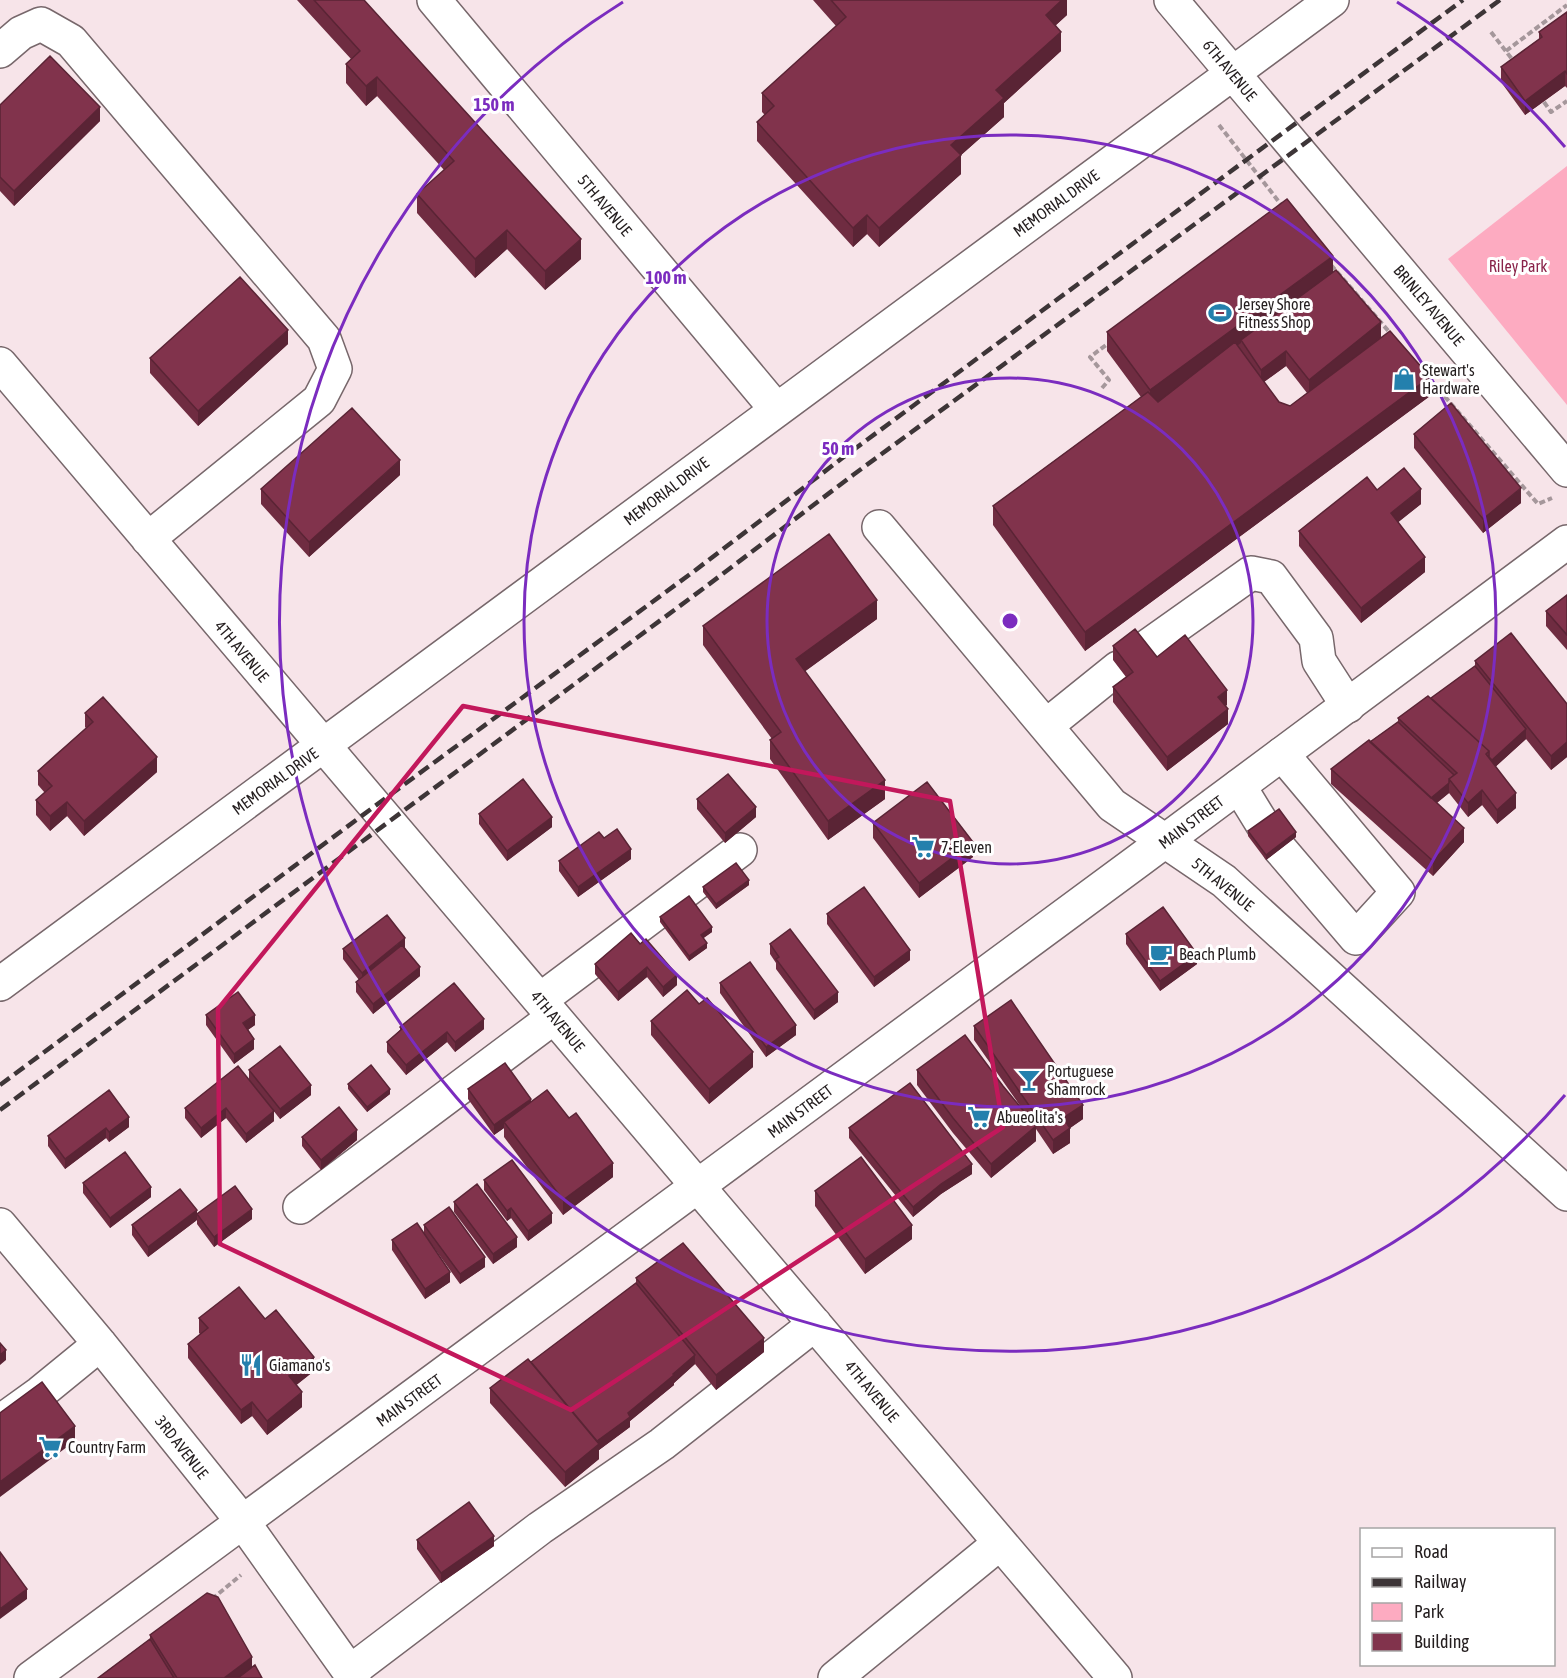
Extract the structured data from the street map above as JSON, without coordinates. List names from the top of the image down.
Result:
{
  "streets": {
    "street": [
      "6TH AVENUE",
      "MEMORIAL DRIVE",
      "5TH AVENUE",
      "BRINLEY AVENUE",
      "4TH AVENUE",
      "MAIN STREET",
      "3RD AVENUE"
    ]
  },
  "crossings": [
    ["6TH AVENUE", "MEMORIAL DRIVE"],
    ["6TH AVENUE", "BRINLEY AVENUE"],
    ["MEMORIAL DRIVE", "5TH AVENUE"],
    ["MEMORIAL DRIVE", "4TH AVENUE"],
    ["5TH AVENUE", "MAIN STREET"],
    ["4TH AVENUE", "MAIN STREET"],
    ["MAIN STREET", "3RD AVENUE"]
  ],
  "parks": ["Riley Park"],
  "places": {
    "sports": ["Jersey Shore Fitness Shop"],
    "shop": ["Stewart's Hardware"],
    "supermarket": ["7-Eleven", "Abueolita's", "Country Farm"],
    "cafe": ["Beach Plumb"],
    "bar": ["Portuguese Shamrock"],
    "restaurant": ["Giamano's"]
  },
  "legend": [
    "Road",
    "Railway",
    "Park",
    "Building"
  ],
  "rings": ["150 m", "100 m", "50 m"]
}
